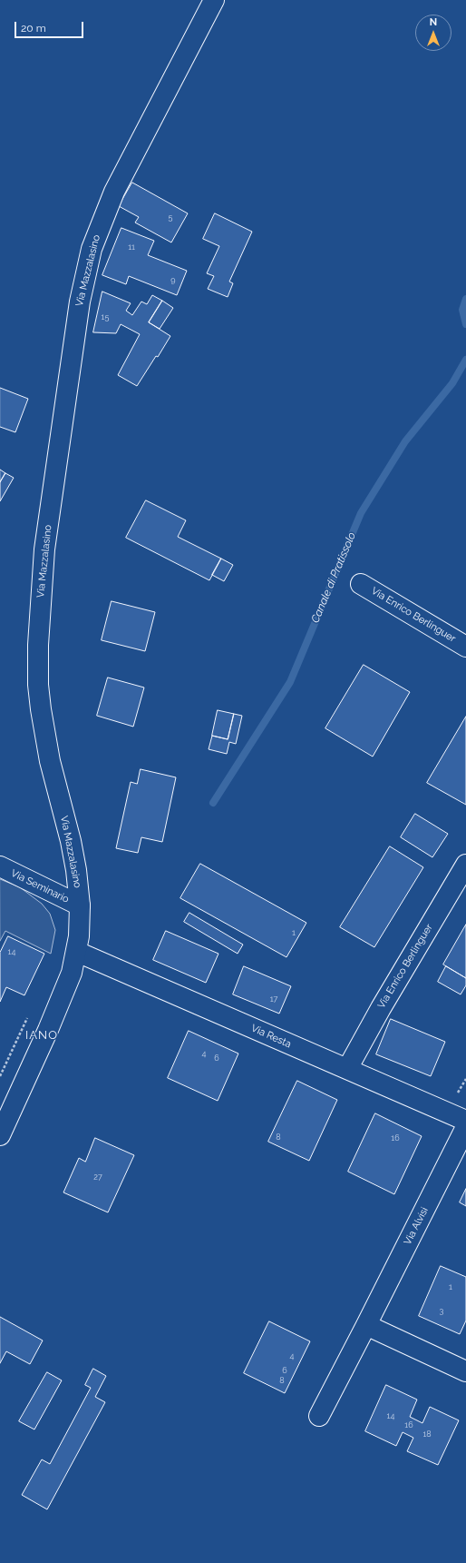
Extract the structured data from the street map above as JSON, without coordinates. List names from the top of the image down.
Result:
{
  "streets": {
    "street": [
      "Via Mazzalasino",
      "Via Enrico Berlinguer",
      "Via Seminario",
      "Via Resta",
      "Via Alvisi"
    ]
  },
  "crossings": [
    ["Via Mazzalasino", "Via Seminario"],
    ["Via Mazzalasino", "Via Resta"],
    ["Via Enrico Berlinguer", "Via Resta"]
  ],
  "districts": ["IANO"],
  "water": ["Canale di Pratissolo"],
  "house_numbers": [
    "5",
    "11",
    "9",
    "15",
    "1",
    "14",
    "17",
    "4",
    "6",
    "8",
    "16",
    "27",
    "1",
    "3",
    "4",
    "6",
    "8",
    "14",
    "16",
    "18"
  ],
  "scale_bar": "20 m",
  "north": "top"
}
